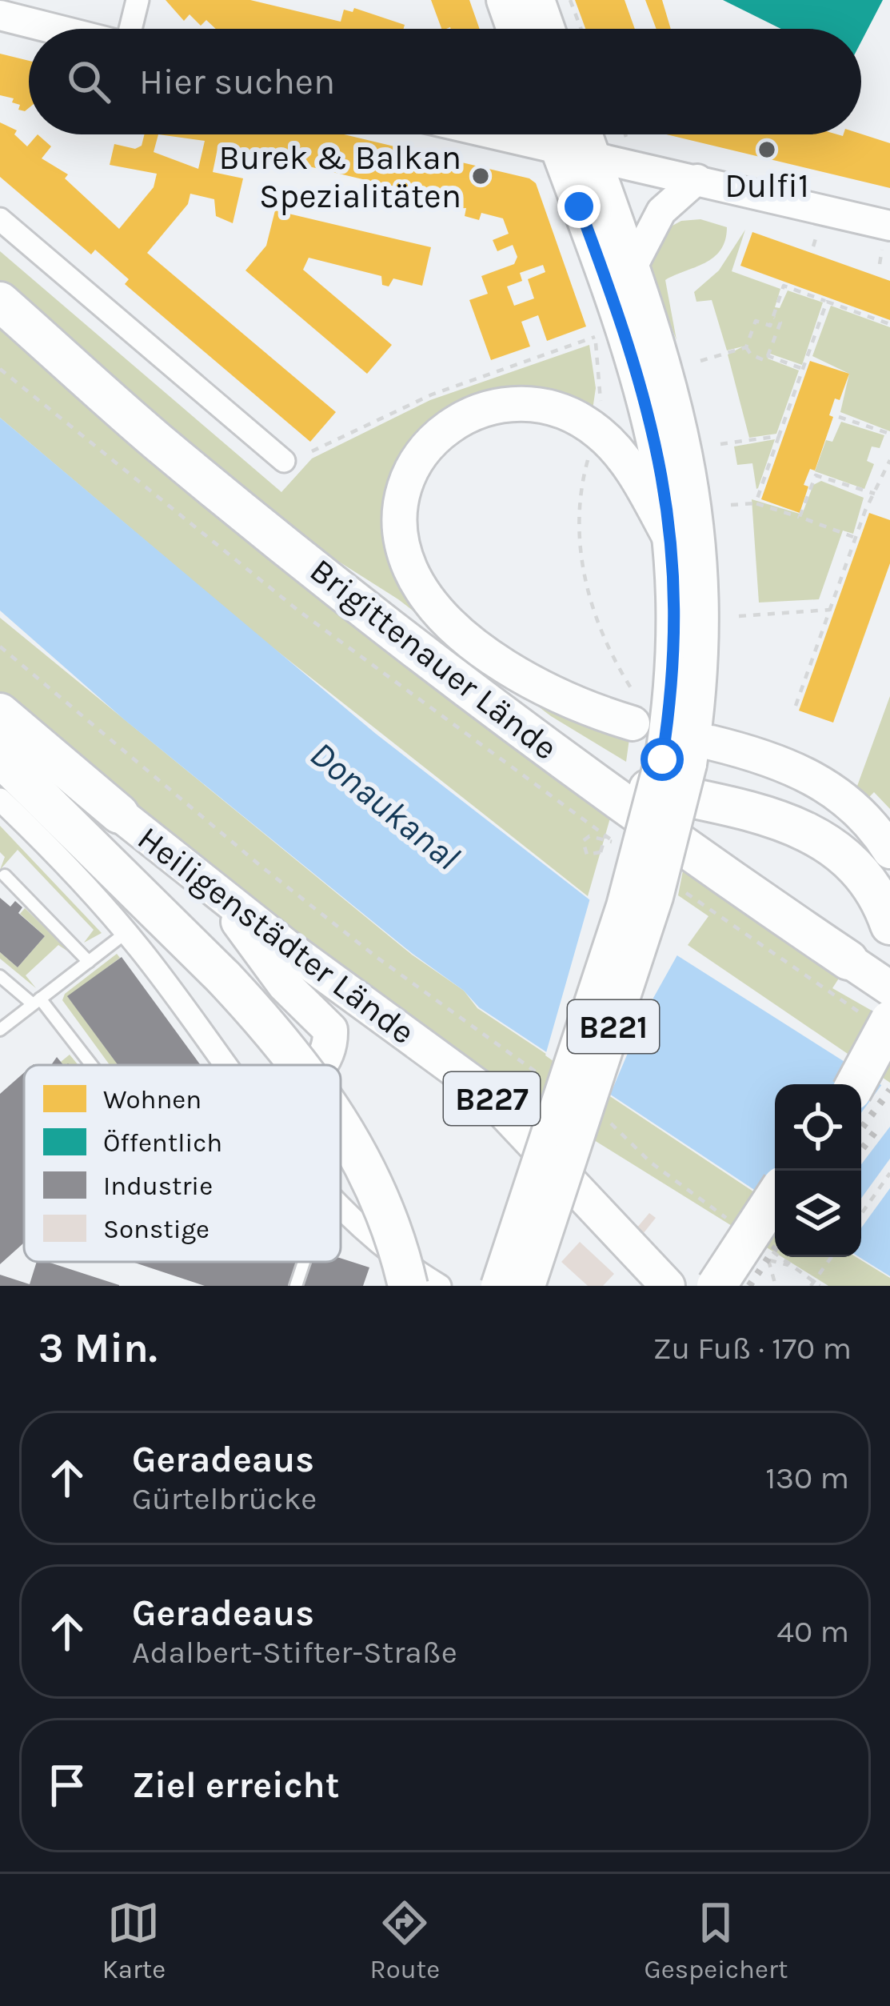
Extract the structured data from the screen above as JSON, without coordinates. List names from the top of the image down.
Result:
{
  "streets": {
    "highway": ["Brigittenauer Lände", "Heiligenstädter Lände", "B227"],
    "main road": ["B221"]
  },
  "water": ["Donaukanal"],
  "places": ["Dulfi1", "Burek & Balkan Spezialitäten"],
  "legend": [
    "Wohnen",
    "Öffentlich",
    "Industrie",
    "Sonstige"
  ],
  "page": {
    "search": "Hier suchen",
    "heading": ["3 Min.", "Zu Fuß · 170 m"],
    "list": [
      ["Geradeaus", "Gürtelbrücke", "130 m"],
      ["Geradeaus", "Adalbert-Stifter-Straße", "40 m"],
      "Ziel erreicht"
    ],
    "nav": ["Karte", "Route", "Gespeichert"]
  }
}
